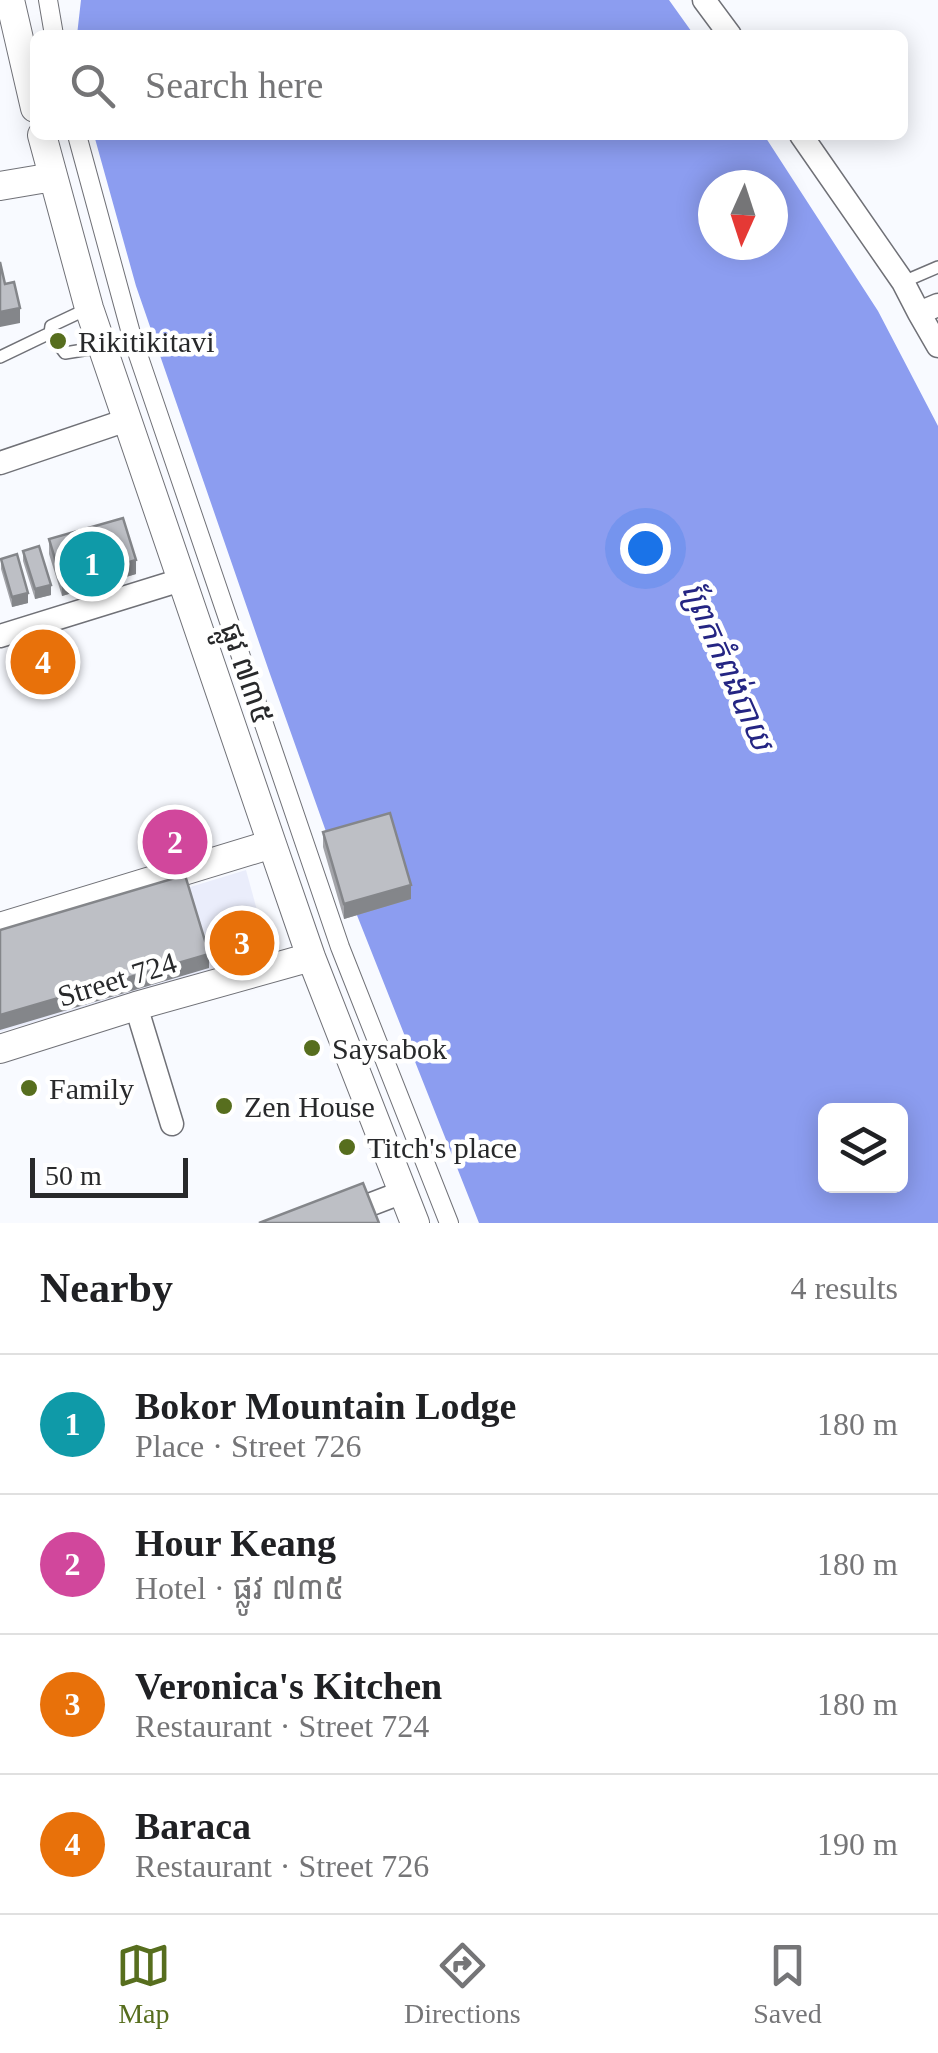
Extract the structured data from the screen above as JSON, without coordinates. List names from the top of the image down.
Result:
{
  "streets": {
    "street": ["ផ្លូវ ៧៣៥", "Street 724"]
  },
  "crossings": [
    ["ផ្លូវ ៧៣៥", "Street 724"]
  ],
  "water": ["ព្រែកកំពង់បាយ"],
  "places": [
    "Rikitikitavi",
    "Saysabok",
    "Family",
    "Zen House",
    "Titch's place"
  ],
  "scale_bar": "50 m",
  "north": "bottom",
  "page": {
    "search": "Search here",
    "pins": [
      "1",
      "4",
      "2",
      "3"
    ],
    "scale": "50 m",
    "heading": ["Nearby", "4 results"],
    "list": [
      {
        "mark": "1",
        "name": "Bokor Mountain Lodge",
        "note": "Place · Street 726",
        "value": "180 m"
      },
      {
        "mark": "2",
        "name": "Hour Keang",
        "note": "Hotel · ផ្លូវ ៧៣៥",
        "value": "180 m"
      },
      {
        "mark": "3",
        "name": "Veronica's Kitchen",
        "note": "Restaurant · Street 724",
        "value": "180 m"
      },
      {
        "mark": "4",
        "name": "Baraca",
        "note": "Restaurant · Street 726",
        "value": "190 m"
      }
    ],
    "nav": ["Map", "Directions", "Saved"]
  }
}
